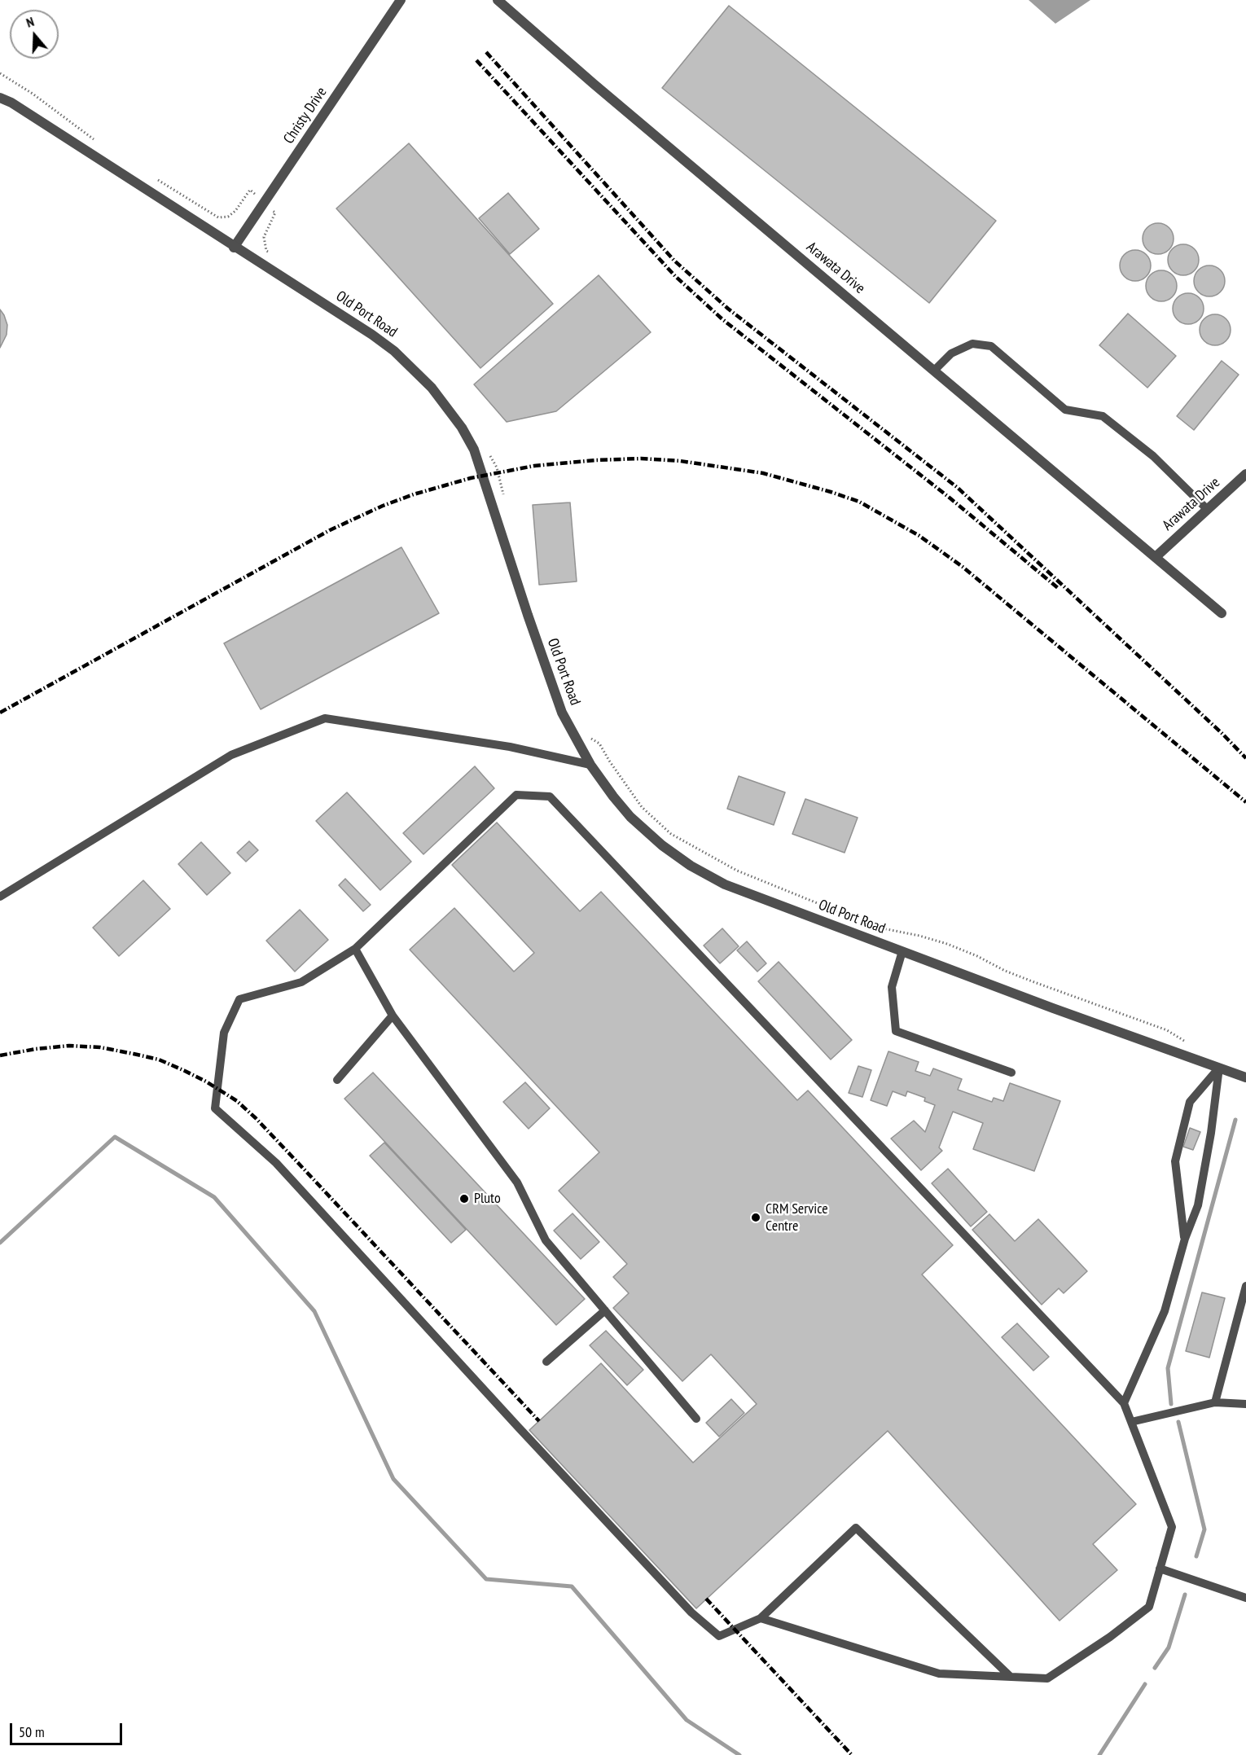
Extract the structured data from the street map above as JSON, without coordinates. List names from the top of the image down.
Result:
{
  "streets": {
    "street": ["Christy Drive", "Arawata Drive", "Old Port Road"]
  },
  "crossings": [
    ["Christy Drive", "Old Port Road"]
  ],
  "places": ["Pluto", "CRM Service Centre"],
  "scale_bar": "50 m",
  "north": "top"
}
